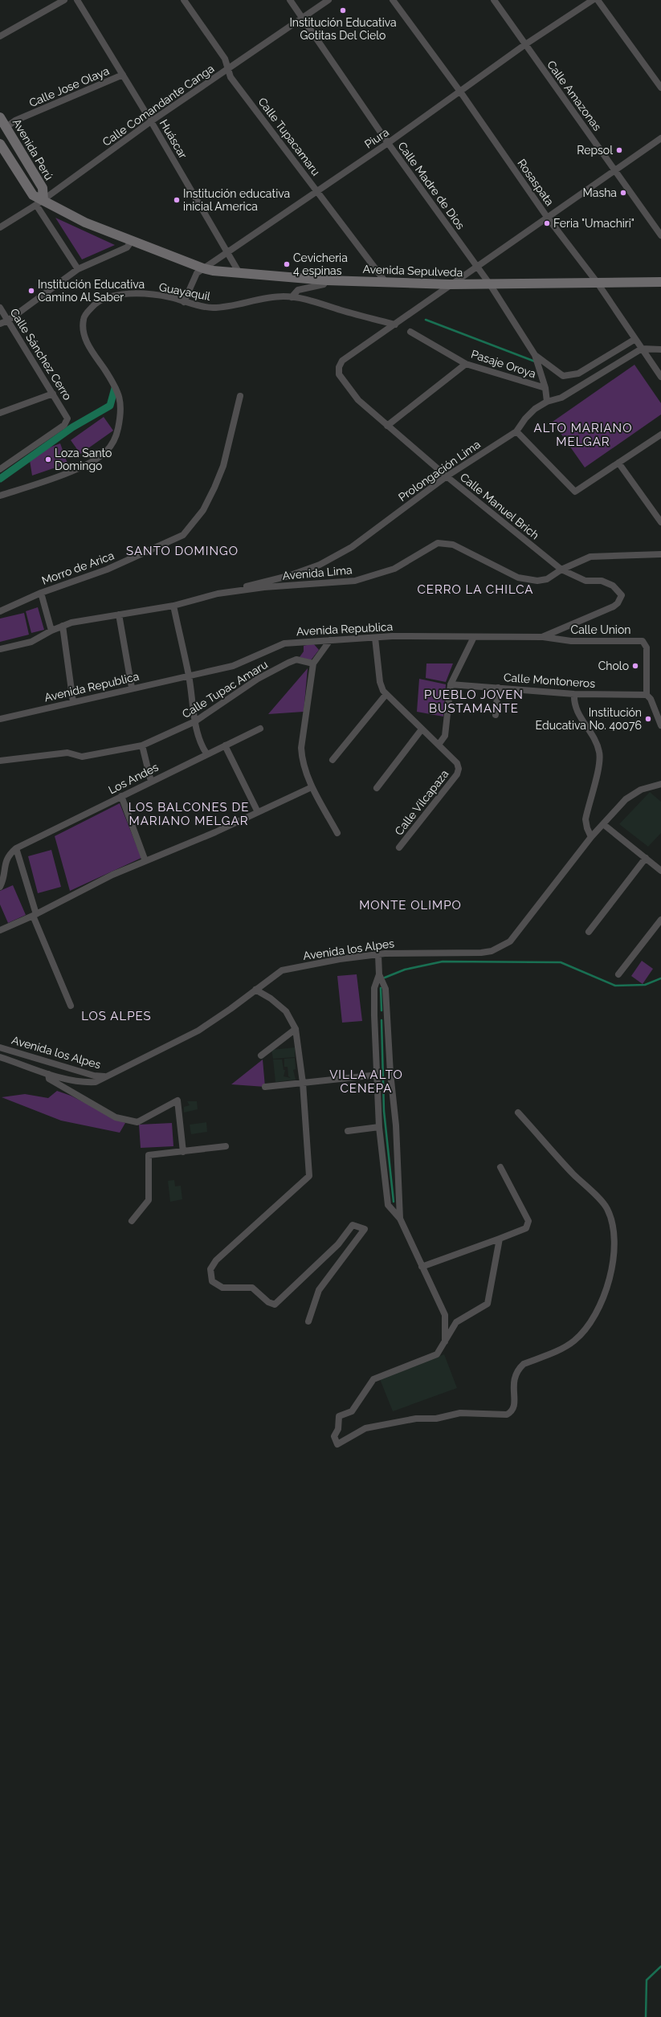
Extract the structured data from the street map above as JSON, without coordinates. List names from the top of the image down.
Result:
{
  "streets": {
    "street": [
      "Calle Jose Olaya",
      "Calle Amazonas",
      "Calle Comandante Canga",
      "Calle Tupacamaru",
      "Piura",
      "Huáscar",
      "Avenida Perú",
      "Rosaspata",
      "Calle Madre de Dios",
      "Avenida Sepulveda",
      "Guayaquil",
      "Calle Sánchez Cerro",
      "Pasaje Oroya",
      "Prolongación Lima",
      "Calle Manuel Brich",
      "Morro de Arica",
      "Avenida Lima",
      "Avenida Republica",
      "Calle Union",
      "Calle Montoneros",
      "Calle Tupac Amaru",
      "Los Andes",
      "Calle Vilcapaza",
      "Avenida los Alpes"
    ]
  },
  "crossings": [
    ["Calle Jose Olaya", "Huáscar"],
    ["Calle Jose Olaya", "Avenida Perú"],
    ["Calle Amazonas", "Piura"],
    ["Calle Comandante Canga", "Calle Tupacamaru"],
    ["Calle Comandante Canga", "Huáscar"],
    ["Calle Comandante Canga", "Avenida Perú"],
    ["Calle Comandante Canga", "Calle Madre de Dios"],
    ["Calle Comandante Canga", "Avenida Sepulveda"],
    ["Calle Tupacamaru", "Piura"],
    ["Calle Tupacamaru", "Avenida Sepulveda"],
    ["Piura", "Huáscar"],
    ["Piura", "Rosaspata"],
    ["Piura", "Calle Madre de Dios"],
    ["Piura", "Avenida Sepulveda"],
    ["Piura", "Guayaquil"],
    ["Huáscar", "Avenida Sepulveda"],
    ["Avenida Perú", "Avenida Sepulveda"],
    ["Rosaspata", "Avenida Sepulveda"],
    ["Rosaspata", "Prolongación Lima"],
    ["Calle Madre de Dios", "Avenida Sepulveda"],
    ["Calle Madre de Dios", "Pasaje Oroya"],
    ["Guayaquil", "Calle Manuel Brich"],
    ["Pasaje Oroya", "Prolongación Lima"],
    ["Prolongación Lima", "Calle Manuel Brich"],
    ["Prolongación Lima", "Avenida Lima"],
    ["Calle Manuel Brich", "Avenida Lima"],
    ["Calle Manuel Brich", "Avenida Republica"],
    ["Avenida Lima", "Avenida Republica"],
    ["Avenida Republica", "Calle Union"],
    ["Calle Union", "Calle Montoneros"]
  ],
  "districts": [
    "ALTO MARIANO MELGAR",
    "SANTO DOMINGO",
    "CERRO LA CHILCA",
    "PUEBLO JOVEN BUSTAMANTE",
    "LOS BALCONES DE MARIANO MELGAR",
    "MONTE OLIMPO",
    "LOS ALPES",
    "VILLA ALTO CENEPA"
  ],
  "places": [
    "Institución Educativa Gotitas Del Cielo",
    "Repsol",
    "Masha",
    "Institución educativa inicial America",
    "Feria \"Umachiri\"",
    "Cevicheria 4 espinas",
    "Institución Educativa Camino Al Saber",
    "Loza Santo Domingo",
    "Cholo",
    "Institución Educativa No. 40076"
  ]
}
